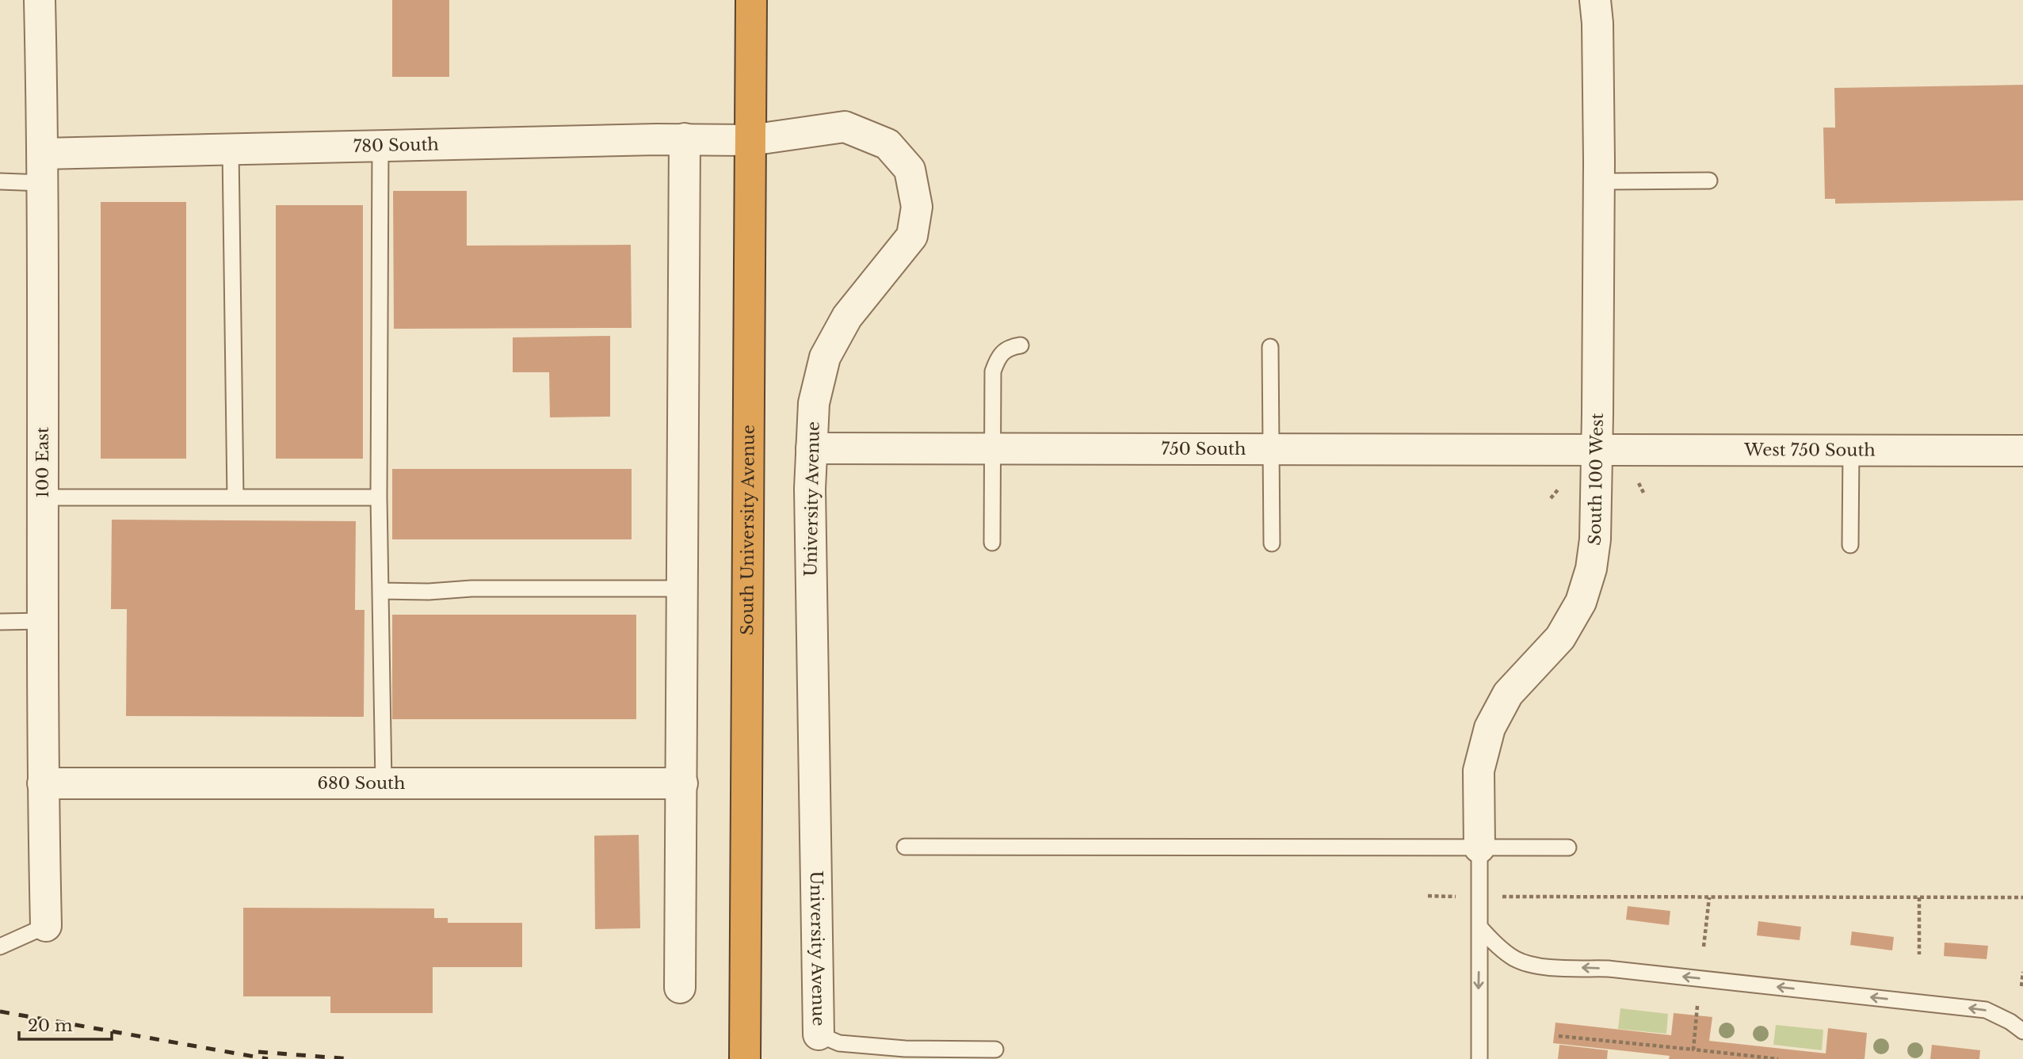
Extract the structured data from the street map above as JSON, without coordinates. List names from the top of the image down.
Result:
{
  "streets": {
    "highway": ["South University Avenue"],
    "street": [
      "780 South",
      "750 South",
      "West 750 South",
      "100 East",
      "South 100 West",
      "University Avenue",
      "680 South"
    ]
  },
  "crossings": [
    ["780 South", "100 East"],
    ["780 South", "University Avenue"],
    ["780 South", "South University Avenue"],
    ["750 South", "West 750 South"],
    ["750 South", "South 100 West"],
    ["750 South", "University Avenue"],
    ["West 750 South", "South 100 West"],
    ["100 East", "680 South"],
    ["University Avenue", "South University Avenue"]
  ],
  "scale_bar": "20 m"
}
